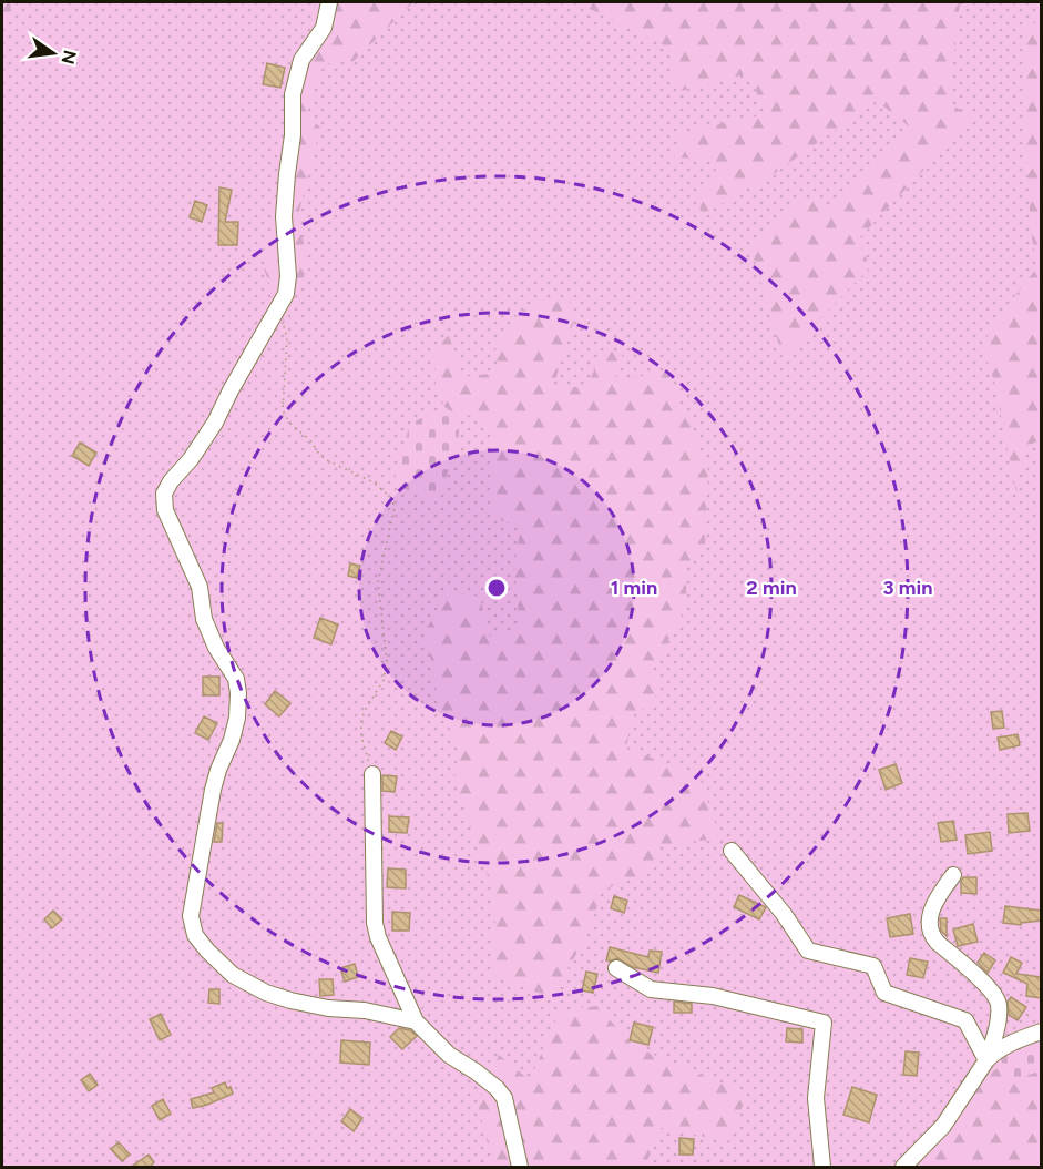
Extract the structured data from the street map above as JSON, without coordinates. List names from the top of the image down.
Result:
{
  "north": "right",
  "rings": ["1 min", "2 min", "3 min"]
}
